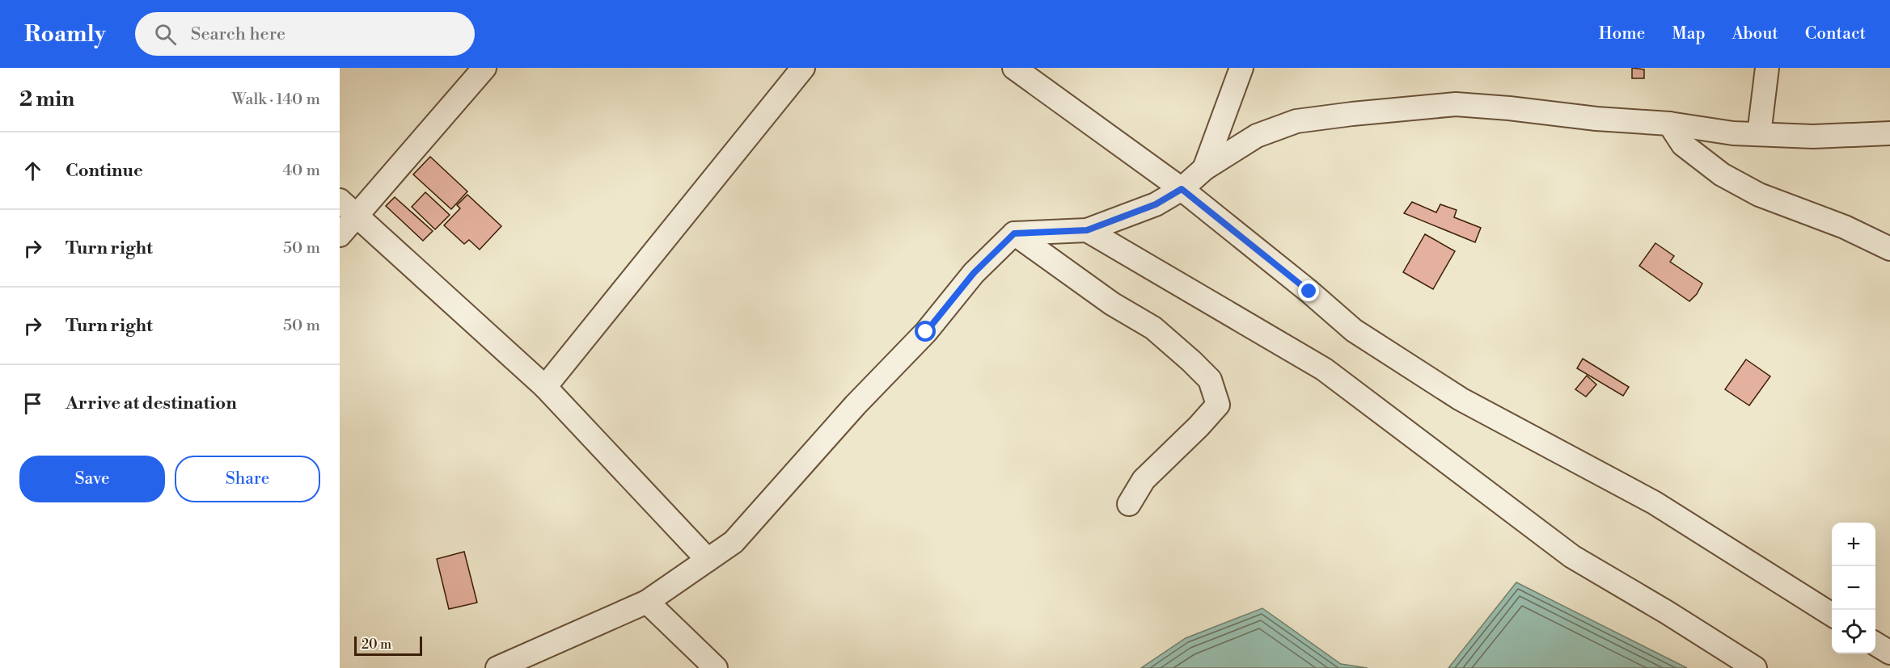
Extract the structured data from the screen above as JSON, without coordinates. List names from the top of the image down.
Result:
{
  "scale_bar": "20 m",
  "page": {
    "header": "Roamly",
    "search": "Search here",
    "nav": [
      "Home",
      "Map",
      "About",
      "Contact"
    ],
    "heading": ["2 min", "Walk · 140 m"],
    "list": [
      ["Continue", "40 m"],
      ["Turn right", "50 m"],
      ["Turn right", "50 m"],
      "Arrive at destination"
    ],
    "buttons": ["Save", "Share"],
    "map_buttons": ["+", "−"],
    "scale": "20 m"
  }
}
